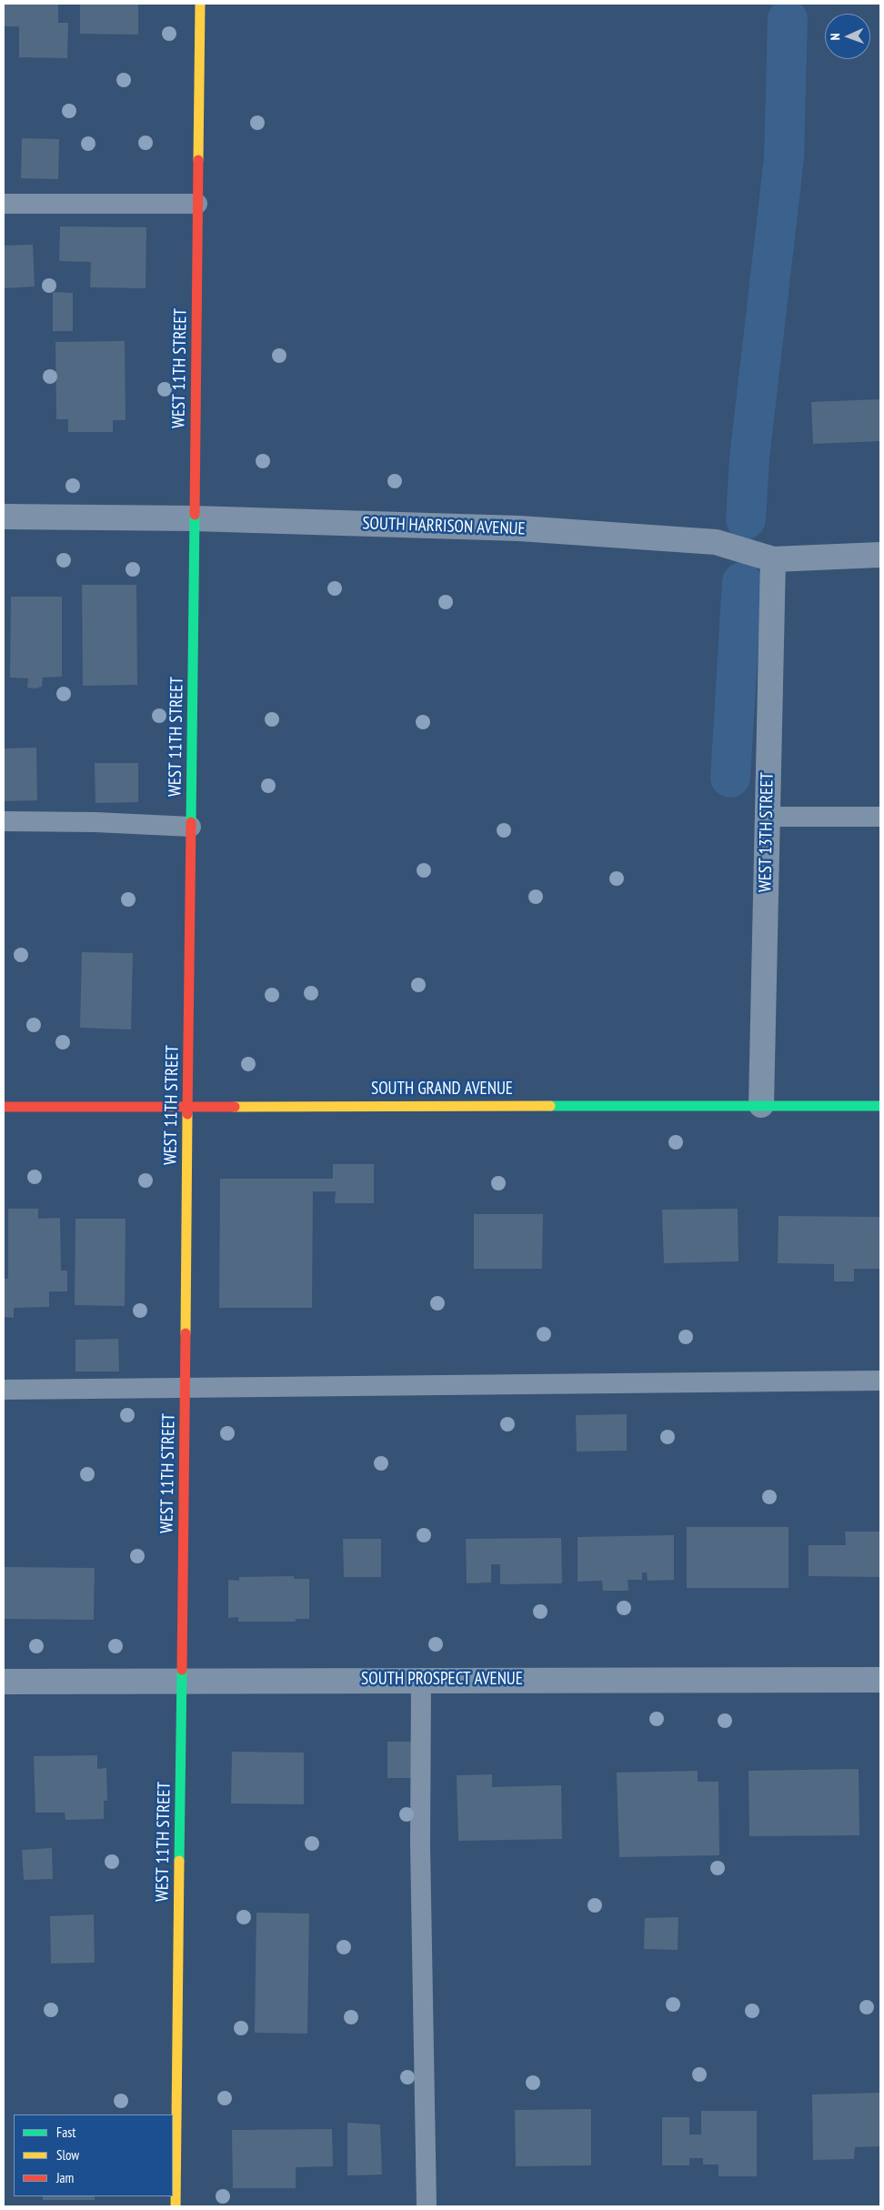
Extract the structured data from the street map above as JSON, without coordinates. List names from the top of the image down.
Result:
{
  "streets": {
    "street": [
      "WEST 11TH STREET",
      "SOUTH HARRISON AVENUE",
      "WEST 13TH STREET",
      "SOUTH GRAND AVENUE",
      "SOUTH PROSPECT AVENUE"
    ]
  },
  "crossings": [
    ["WEST 11TH STREET", "SOUTH HARRISON AVENUE"],
    ["WEST 11TH STREET", "SOUTH GRAND AVENUE"],
    ["WEST 11TH STREET", "SOUTH PROSPECT AVENUE"],
    ["SOUTH HARRISON AVENUE", "WEST 13TH STREET"],
    ["WEST 13TH STREET", "SOUTH GRAND AVENUE"]
  ],
  "legend": ["Fast", "Slow", "Jam"],
  "north": "left"
}
